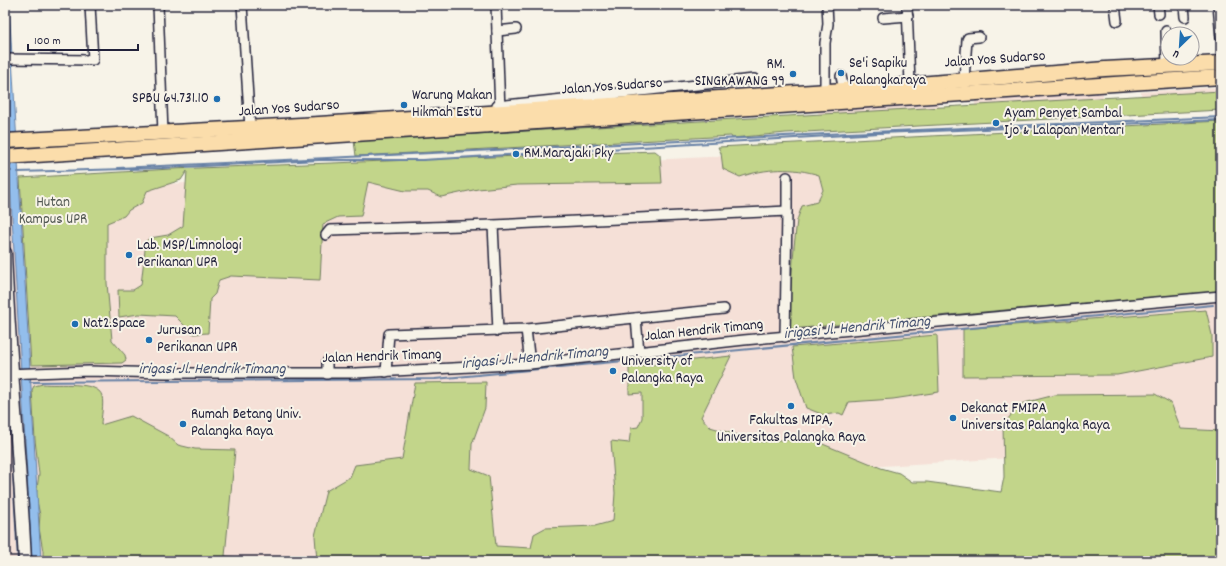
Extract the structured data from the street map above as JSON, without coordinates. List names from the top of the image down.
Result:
{
  "streets": {
    "main road": ["Jalan Yos Sudarso"],
    "street": ["Jalan Hendrik Timang"]
  },
  "water": ["irigasi Jl. Hendrik Timang"],
  "parks": ["Hutan Kampus UPR"],
  "places": [
    "Se'i Sapiku Palangkaraya",
    "RM. SINGKAWANG 99",
    "SPBU 64.731.10",
    "Warung Makan Hikmah Estu",
    "Ayam Penyet Sambal Ijo & Lalapan Mentari",
    "RM.Marajaki Pky",
    "Lab. MSP/Limnologi Perikanan UPR",
    "Nat2.Space",
    "Jurusan Perikanan UPR",
    "University of Palangka Raya",
    "Fakultas MIPA, Universitas Palangka Raya",
    "Dekanat FMIPA Universitas Palangka Raya",
    "Rumah Betang Univ. Palangka Raya"
  ],
  "scale_bar": "100 m",
  "north": "bottom left"
}
